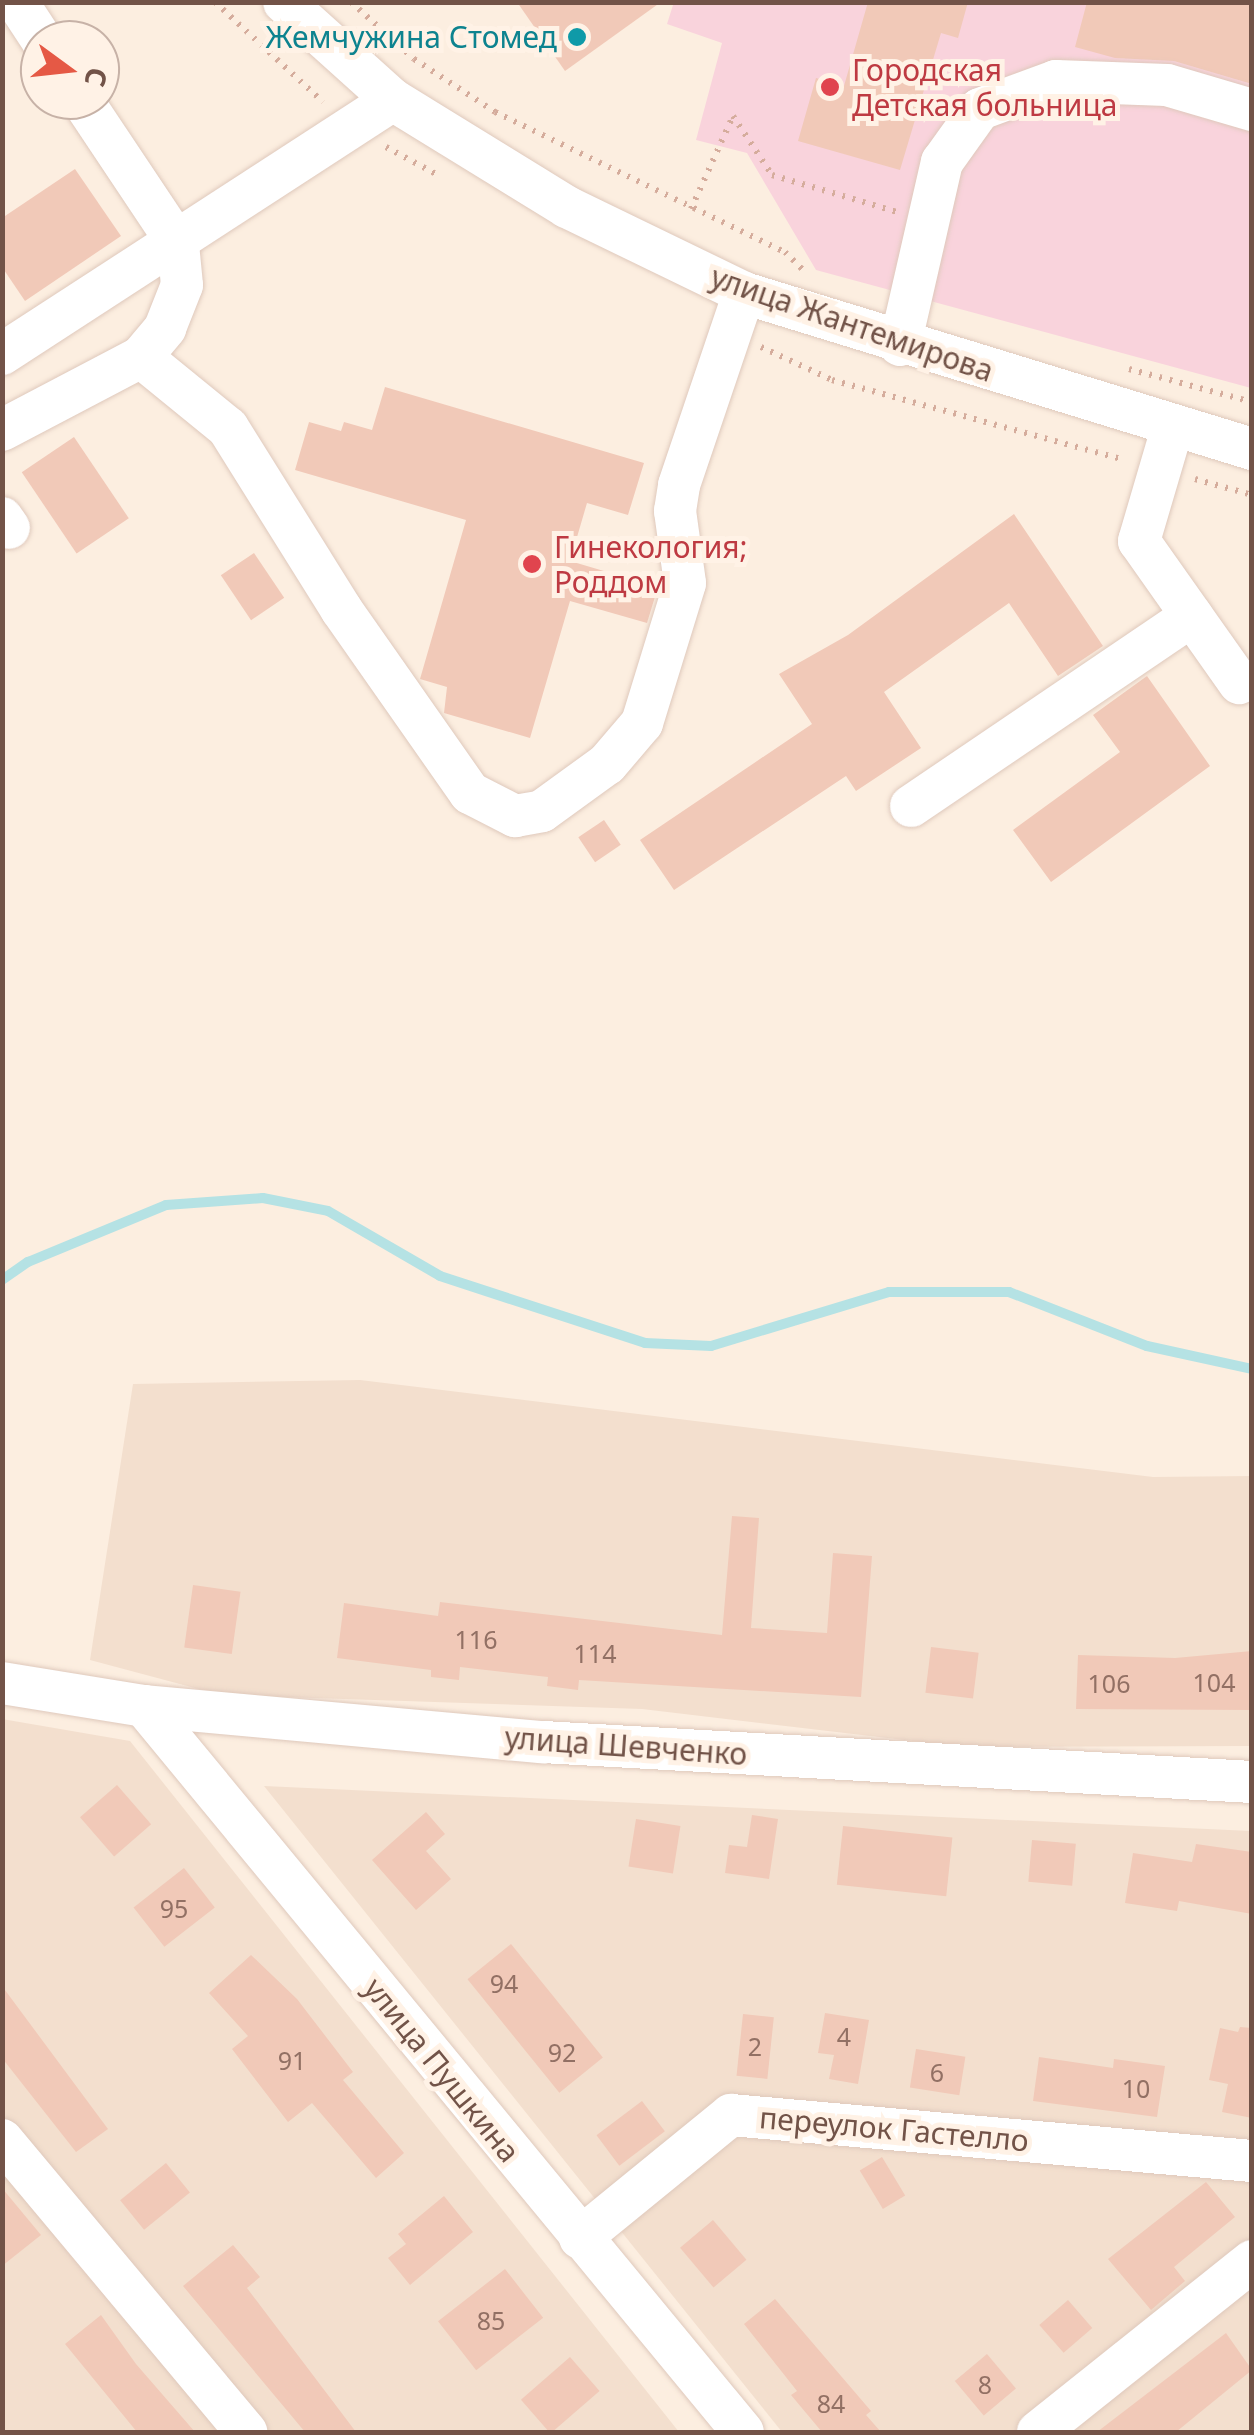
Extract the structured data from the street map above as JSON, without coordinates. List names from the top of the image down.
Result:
{
  "streets": {
    "street": [
      "улица Жантемирова",
      "улица Шевченко",
      "улица Пушкина",
      "переулок Гастелло"
    ]
  },
  "crossings": [
    ["улица Шевченко", "улица Пушкина"],
    ["улица Пушкина", "переулок Гастелло"]
  ],
  "places": ["Жемчужина Стомед", "Городская Детская больница", "Гинекология; Роддом"],
  "house_numbers": [
    "116",
    "114",
    "104",
    "106",
    "95",
    "94",
    "4",
    "2",
    "92",
    "91",
    "6",
    "10",
    "85",
    "8",
    "84"
  ],
  "north": "right"
}
